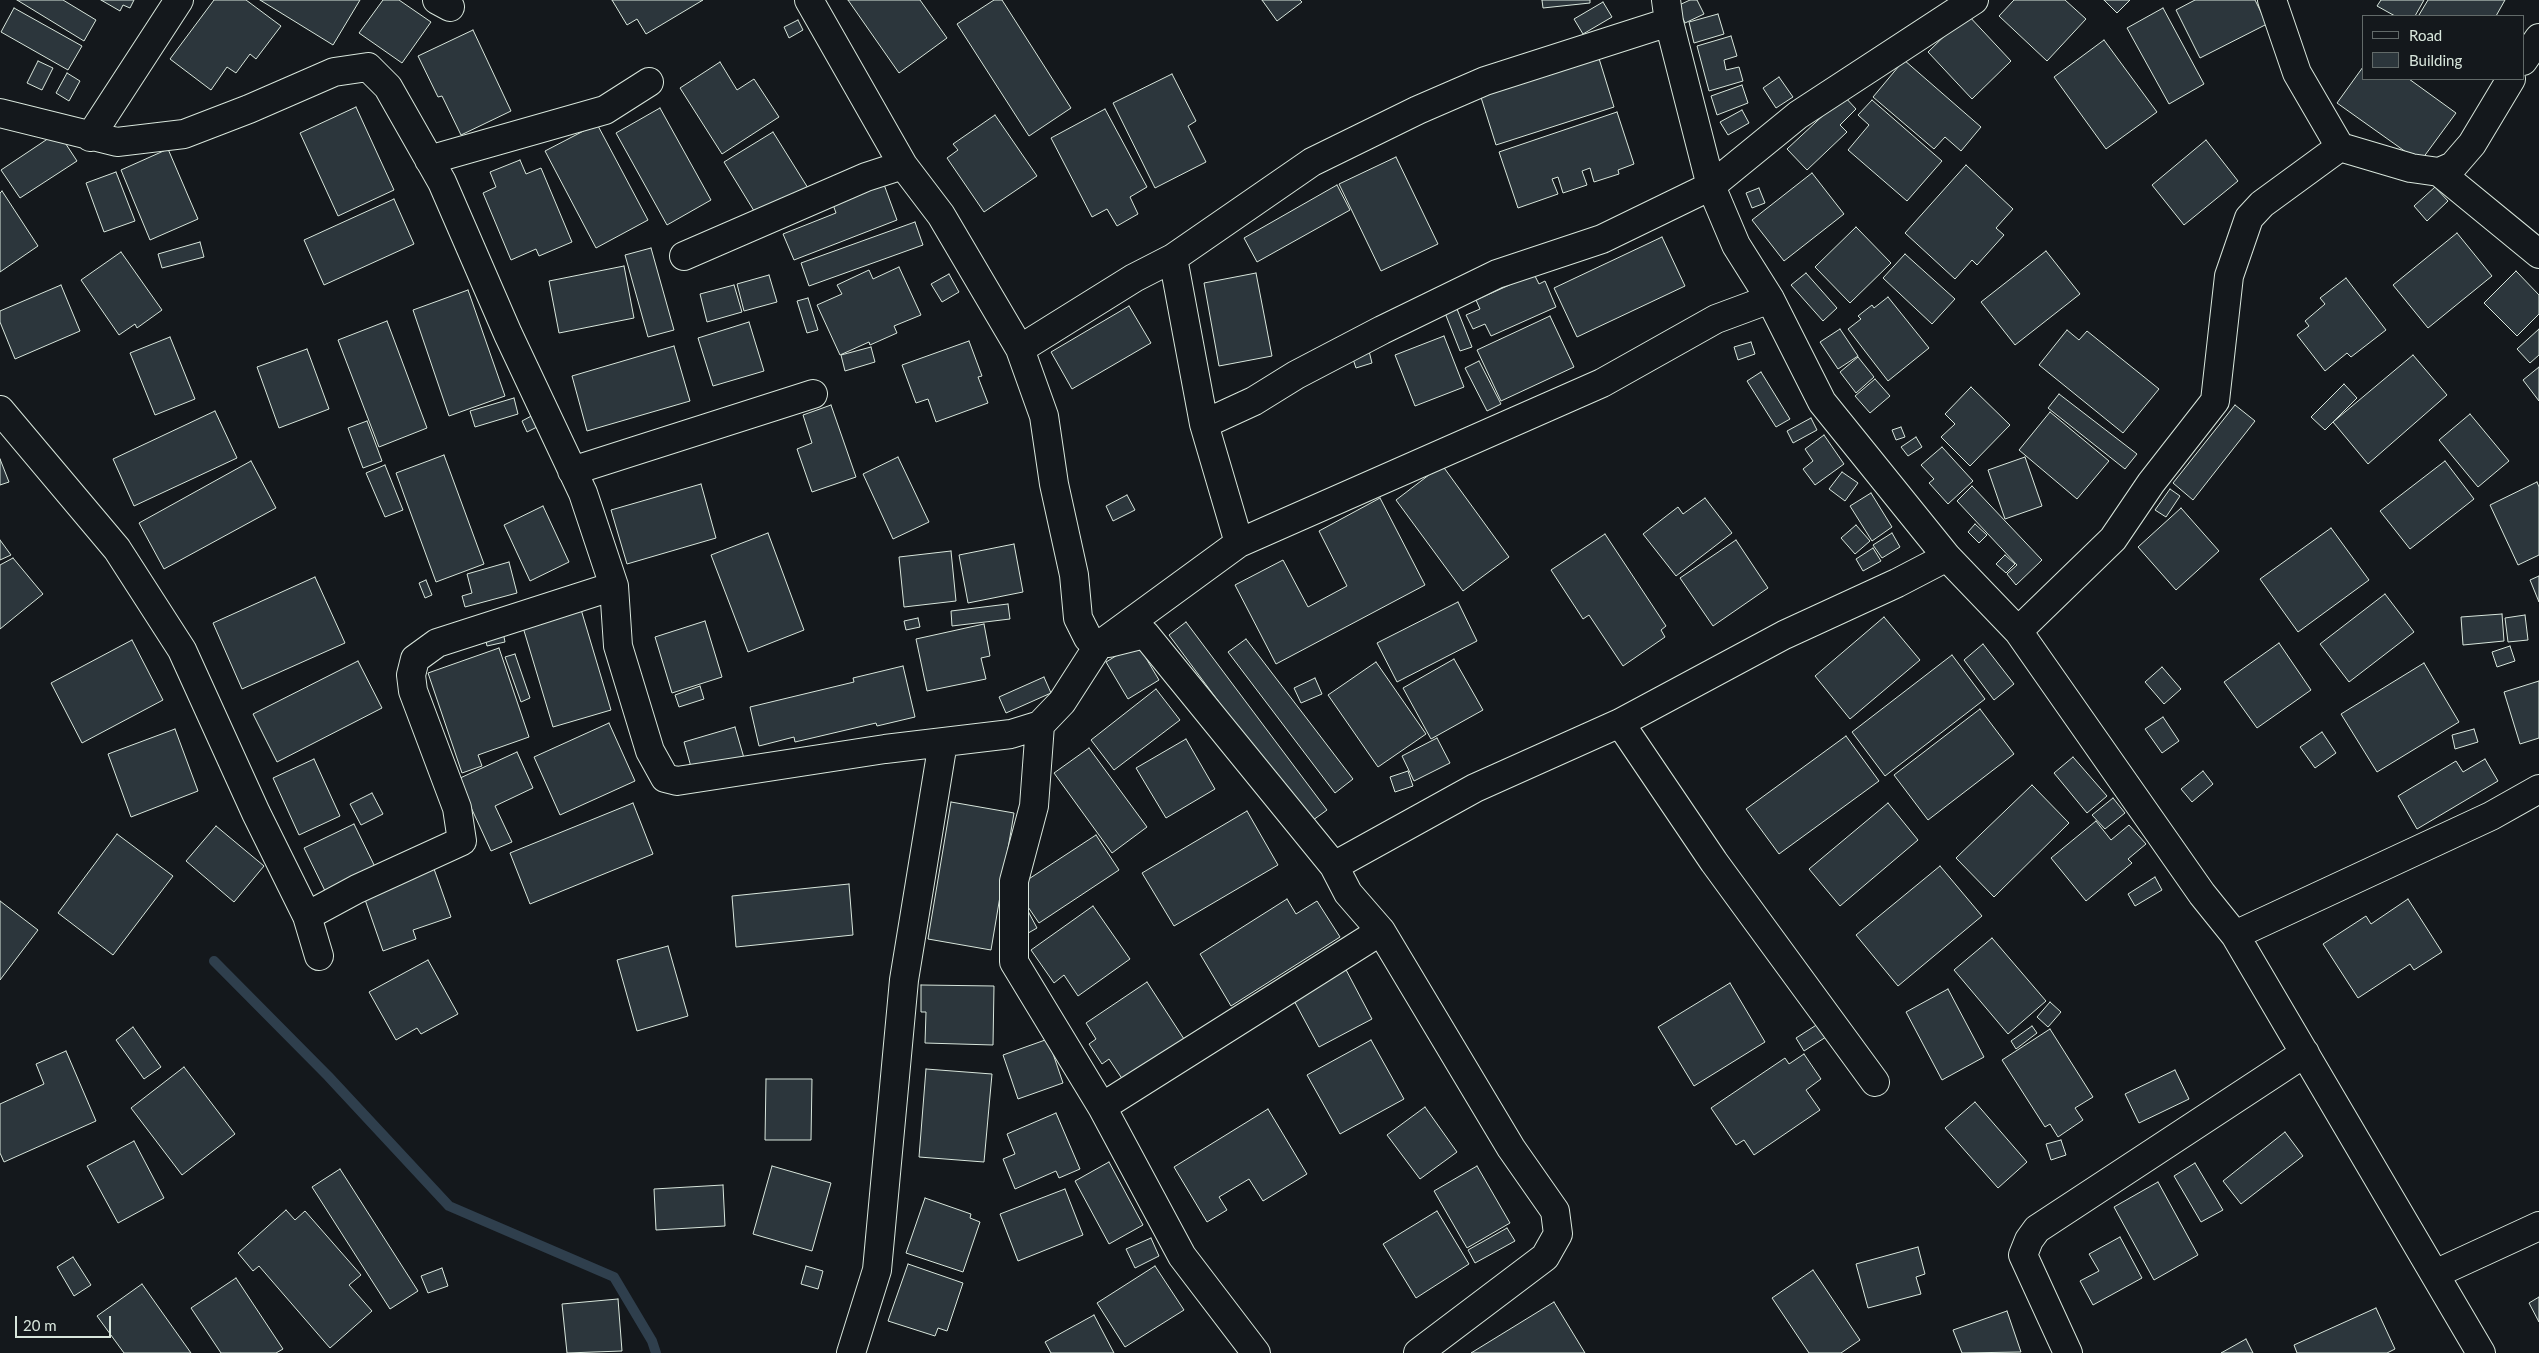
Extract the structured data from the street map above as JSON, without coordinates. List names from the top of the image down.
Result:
{
  "legend": ["Road", "Building"],
  "scale_bar": "20 m"
}
